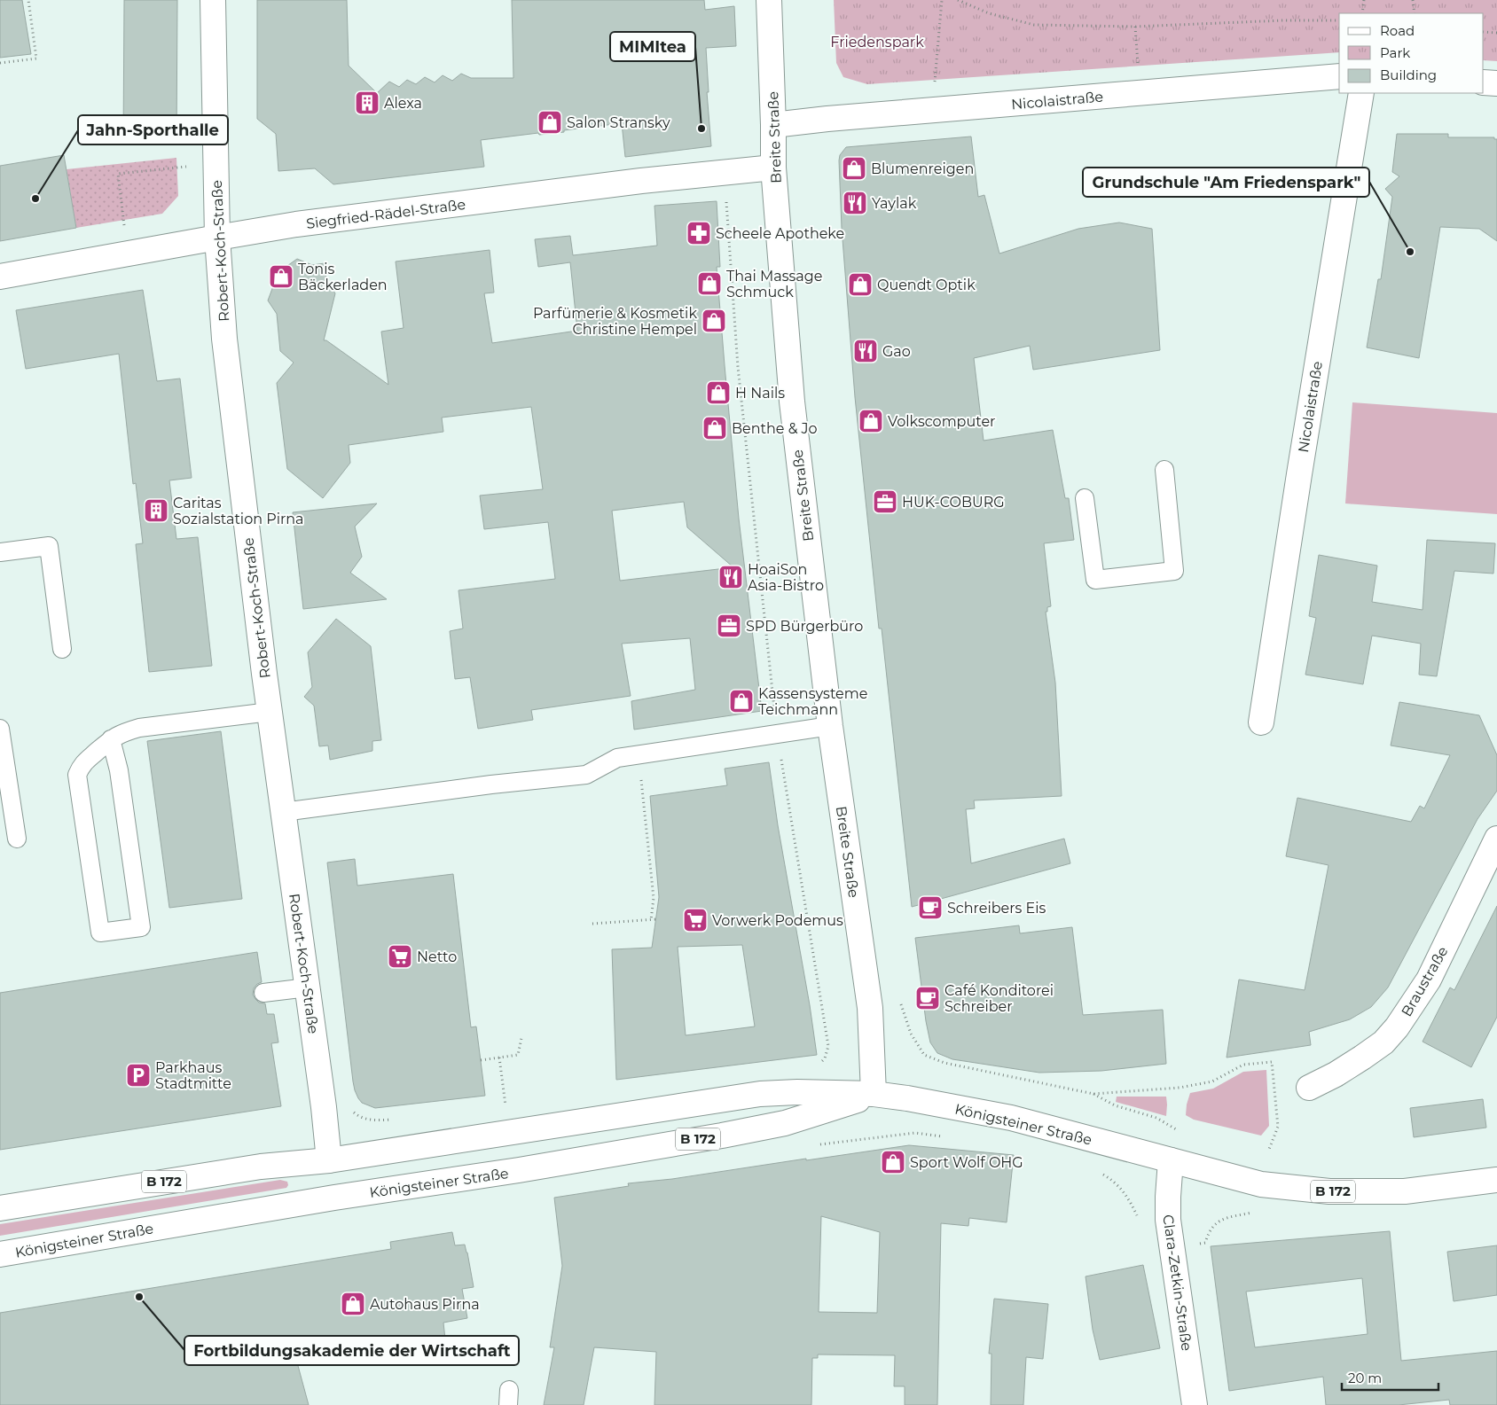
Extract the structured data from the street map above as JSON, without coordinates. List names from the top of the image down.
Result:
{
  "streets": {
    "street": [
      "Nicolaistraße",
      "Breite Straße",
      "Siegfried-Rädel-Straße",
      "Robert-Koch-Straße",
      "Braustraße",
      "Königsteiner Straße",
      "B 172",
      "Clara-Zetkin-Straße"
    ]
  },
  "crossings": [
    ["Nicolaistraße", "Breite Straße"],
    ["Breite Straße", "Siegfried-Rädel-Straße"],
    ["Breite Straße", "Königsteiner Straße"],
    ["Siegfried-Rädel-Straße", "Robert-Koch-Straße"],
    ["Robert-Koch-Straße", "Königsteiner Straße"],
    ["Königsteiner Straße", "B 172"],
    ["Königsteiner Straße", "Clara-Zetkin-Straße"],
    ["B 172", "Clara-Zetkin-Straße"]
  ],
  "parks": ["Friedenspark"],
  "places": {
    "building": ["Alexa", "Caritas Sozialstation Pirna"],
    "shop": [
      "Salon Stransky",
      "Blumenreigen",
      "Tonis Bäckerladen",
      "Thai Massage Schmuck",
      "Quendt Optik",
      "Parfümerie & Kosmetik Christine Hempel",
      "H Nails",
      "Volkscomputer",
      "Benthe & Jo",
      "Kassensysteme Teichmann",
      "Sport Wolf OHG",
      "Autohaus Pirna"
    ],
    "other": [
      "MIMItea",
      "Jahn-Sporthalle",
      "Grundschule \"Am Friedenspark\"",
      "Fortbildungsakademie der Wirtschaft"
    ],
    "restaurant": ["Yaylak", "Gao", "HoaiSon Asia-Bistro"],
    "pharmacy": ["Scheele Apotheke"],
    "office": ["HUK-COBURG", "SPD Bürgerbüro"],
    "cafe": ["Schreibers Eis", "Café Konditorei Schreiber"],
    "supermarket": ["Vorwerk Podemus", "Netto"],
    "parking": ["Parkhaus Stadtmitte"]
  },
  "legend": ["Road", "Park", "Building"],
  "scale_bar": "20 m"
}
